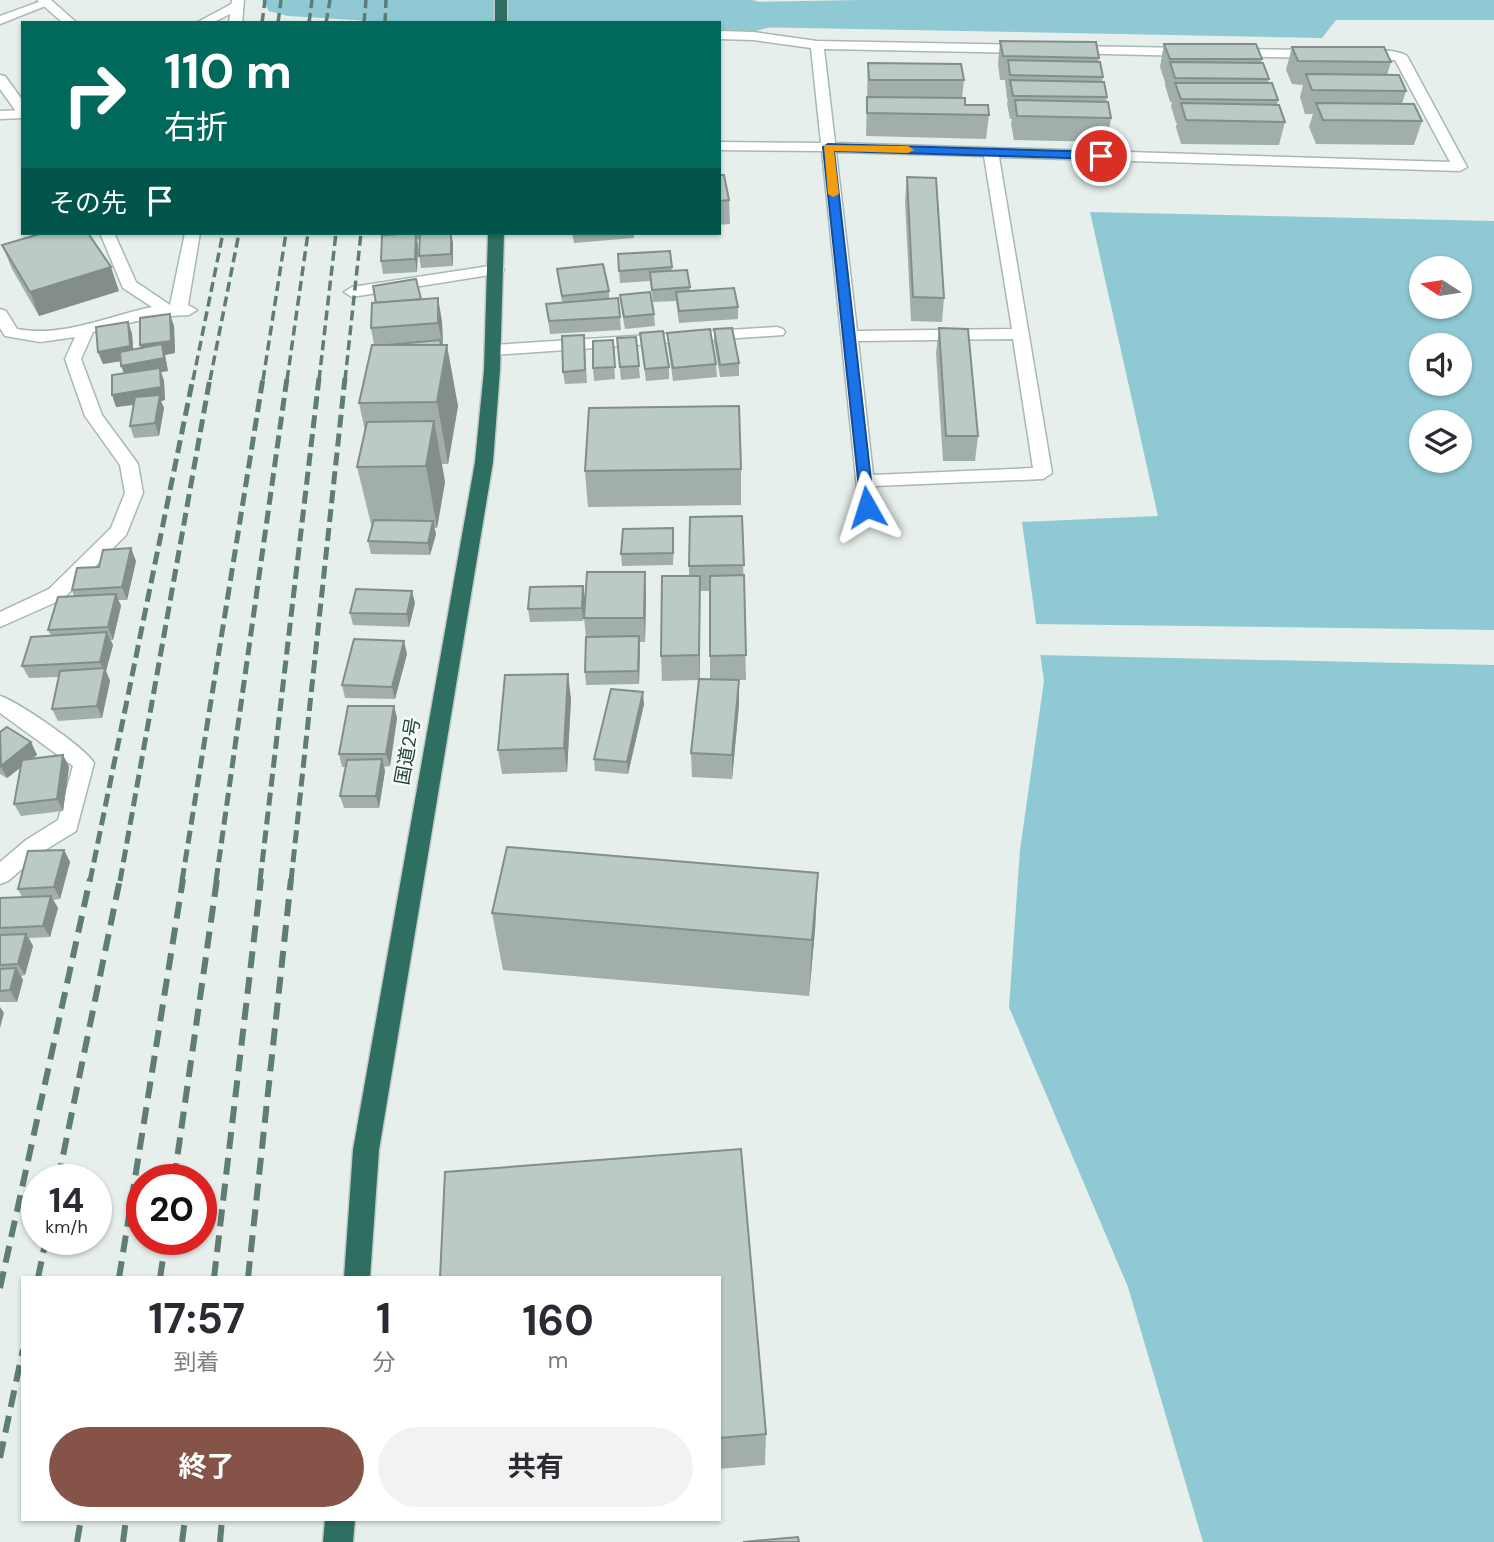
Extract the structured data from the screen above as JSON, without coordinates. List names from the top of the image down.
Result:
{
  "streets": {
    "highway": ["国道2号"]
  },
  "north": "left",
  "page": {
    "turn": ["110 m", "右折"],
    "then": "その先",
    "speed": "14 km/h",
    "limit": "20",
    "eta": [
      "17:57",
      "到着",
      "1",
      "分",
      "160",
      "m"
    ],
    "buttons": ["終了", "共有"]
  }
}
